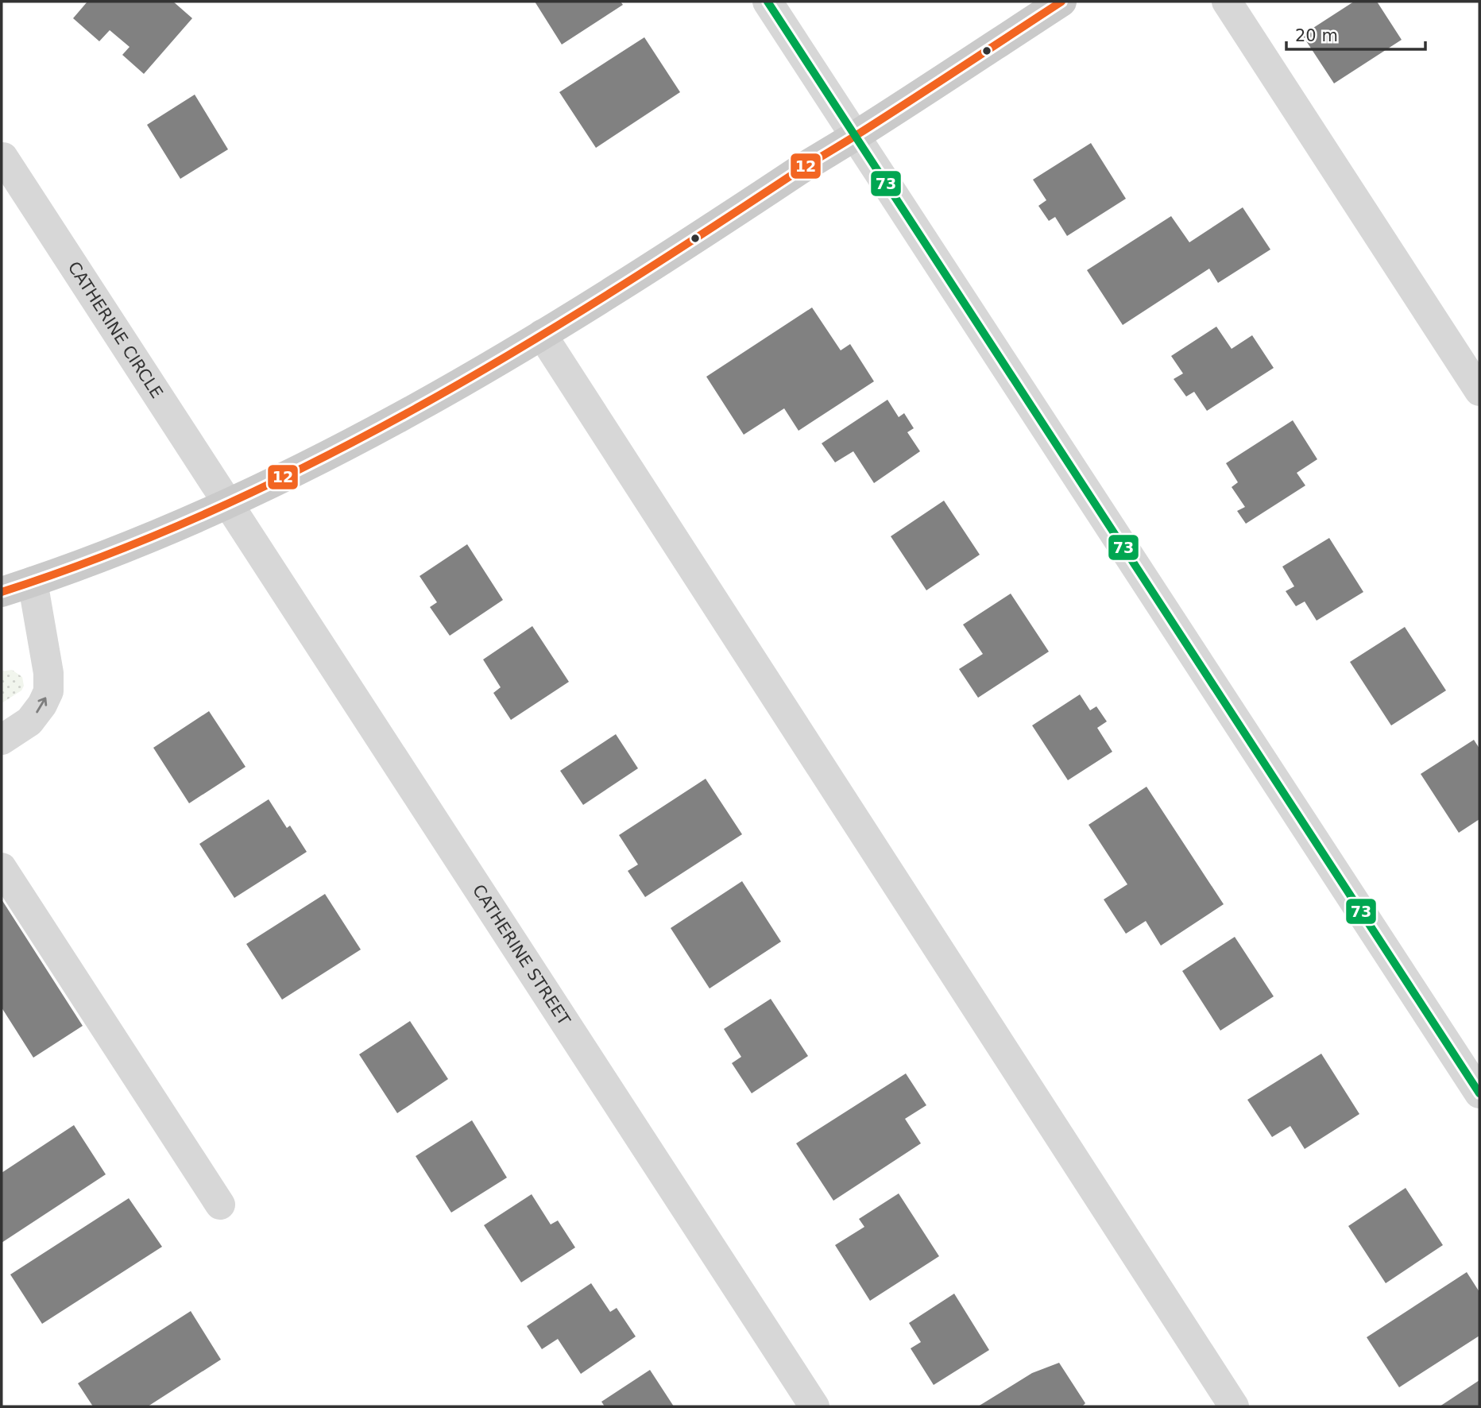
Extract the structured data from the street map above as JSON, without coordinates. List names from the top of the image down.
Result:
{
  "streets": {
    "street": ["CATHERINE CIRCLE", "CATHERINE STREET"]
  },
  "crossings": [
    ["CATHERINE CIRCLE", "CATHERINE STREET"]
  ],
  "lines": ["transit line 12", "transit line 73"],
  "scale_bar": "20 m"
}
